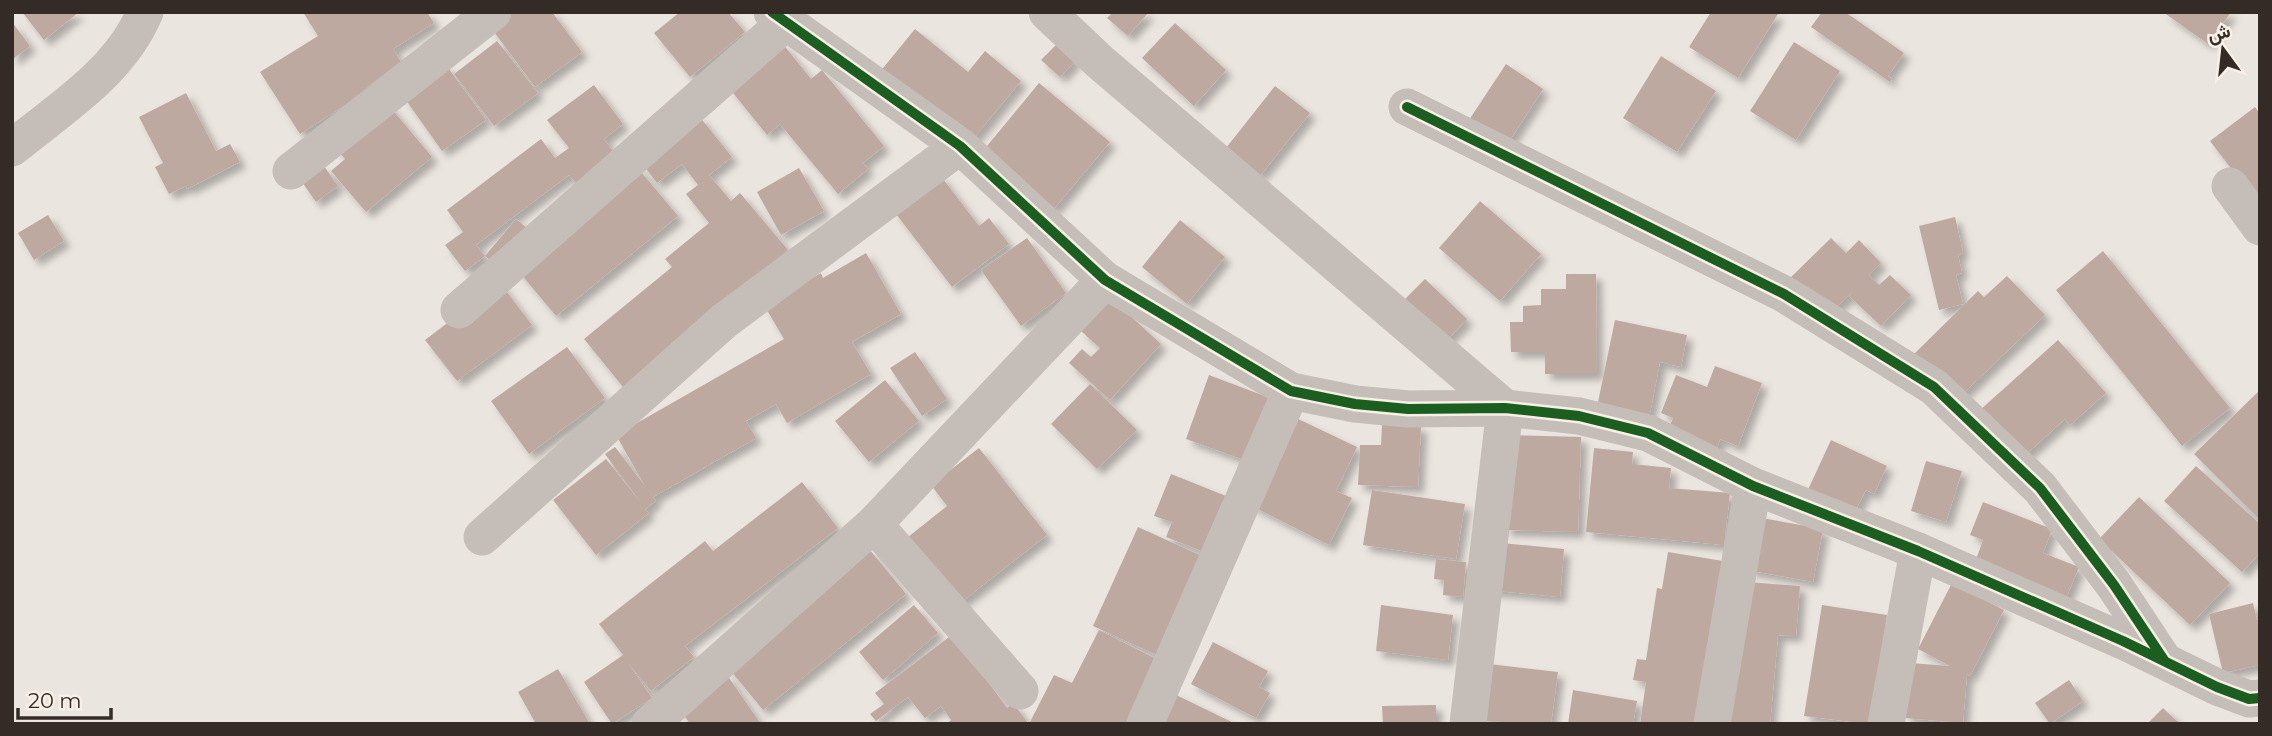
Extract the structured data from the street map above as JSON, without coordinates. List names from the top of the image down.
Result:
{
  "scale_bar": "20 m",
  "north": "top"
}
